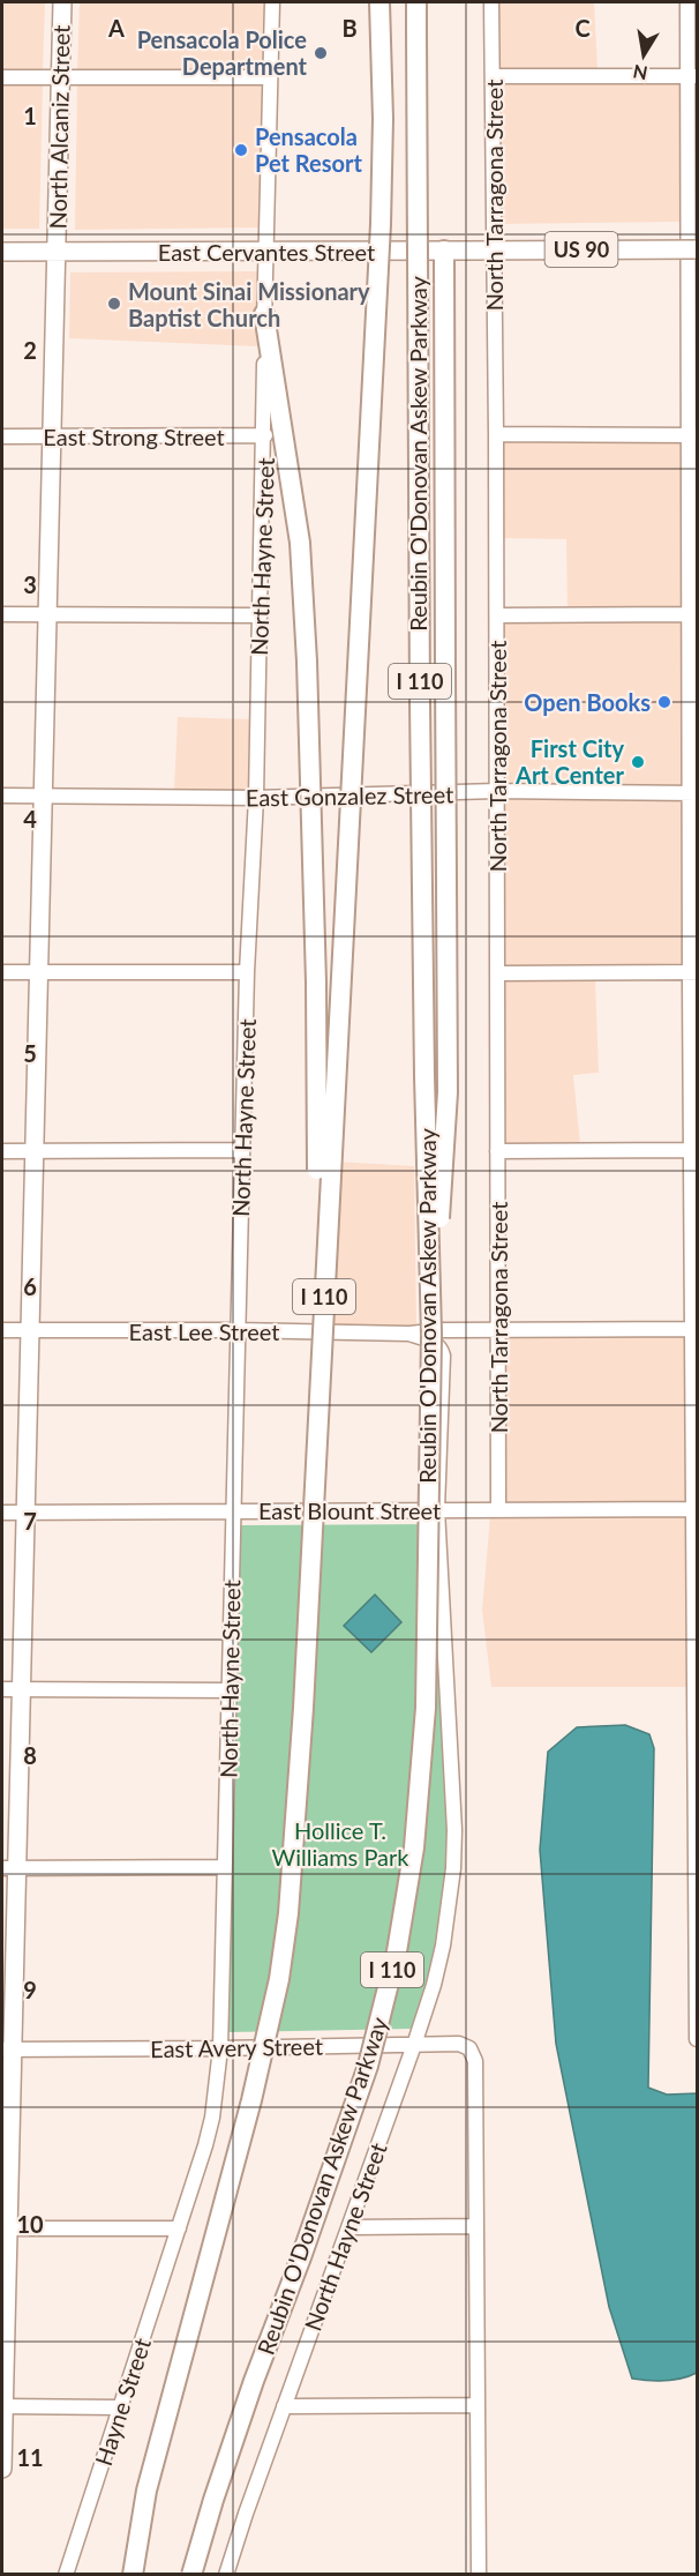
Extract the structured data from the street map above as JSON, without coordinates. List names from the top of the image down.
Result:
{
  "streets": {
    "highway": ["Reubin O'Donovan Askew Parkway", "I 110"],
    "main road": ["North Alcaniz Street", "US 90", "East Cervantes Street"],
    "street": [
      "North Tarragona Street",
      "East Strong Street",
      "North Hayne Street",
      "East Gonzalez Street",
      "East Lee Street",
      "East Blount Street",
      "East Avery Street",
      "Hayne Street"
    ]
  },
  "crossings": [
    ["North Alcaniz Street", "East Cervantes Street"],
    ["North Alcaniz Street", "East Strong Street"],
    ["North Alcaniz Street", "East Gonzalez Street"],
    ["North Alcaniz Street", "East Lee Street"],
    ["North Alcaniz Street", "East Blount Street"],
    ["North Alcaniz Street", "East Avery Street"],
    ["North Tarragona Street", "East Gonzalez Street"],
    ["North Tarragona Street", "East Lee Street"],
    ["North Tarragona Street", "East Blount Street"],
    ["East Cervantes Street", "North Hayne Street"],
    ["East Strong Street", "North Hayne Street"],
    ["North Hayne Street", "East Gonzalez Street"],
    ["North Hayne Street", "East Lee Street"],
    ["North Hayne Street", "East Blount Street"],
    ["North Hayne Street", "East Avery Street"],
    ["North Hayne Street", "Hayne Street"]
  ],
  "parks": ["Hollice T. Williams Park"],
  "places": [
    "Pensacola Police Department",
    "Pensacola Pet Resort",
    "Mount Sinai Missionary Baptist Church",
    "Open Books",
    "First City Art Center"
  ],
  "north": "bottom",
  "grid": {
    "columns": ["A", "B", "C"],
    "rows": [
      "1",
      "2",
      "3",
      "4",
      "5",
      "6",
      "7",
      "8",
      "9",
      "10",
      "11"
    ]
  }
}
